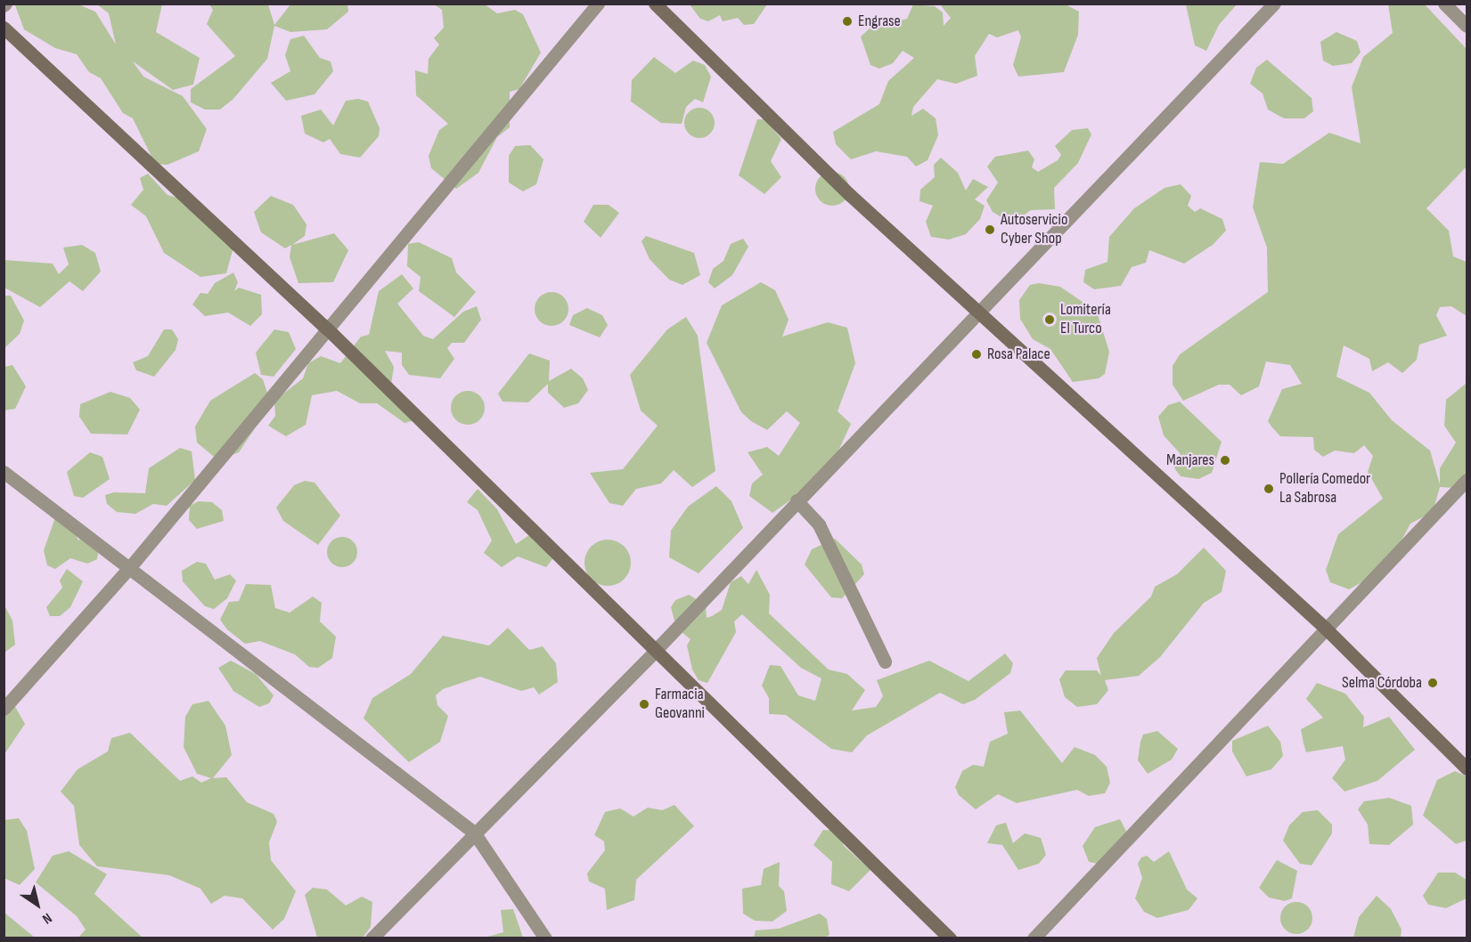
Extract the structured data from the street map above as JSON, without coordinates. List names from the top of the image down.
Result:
{
  "places": [
    "Engrase",
    "Autoservicio Cyber Shop",
    "Lomitería El Turco",
    "Rosa Palace",
    "Manjares",
    "Pollería Comedor La Sabrosa",
    "Selma Córdoba",
    "Farmacia Geovanni"
  ],
  "north": "bottom right"
}
